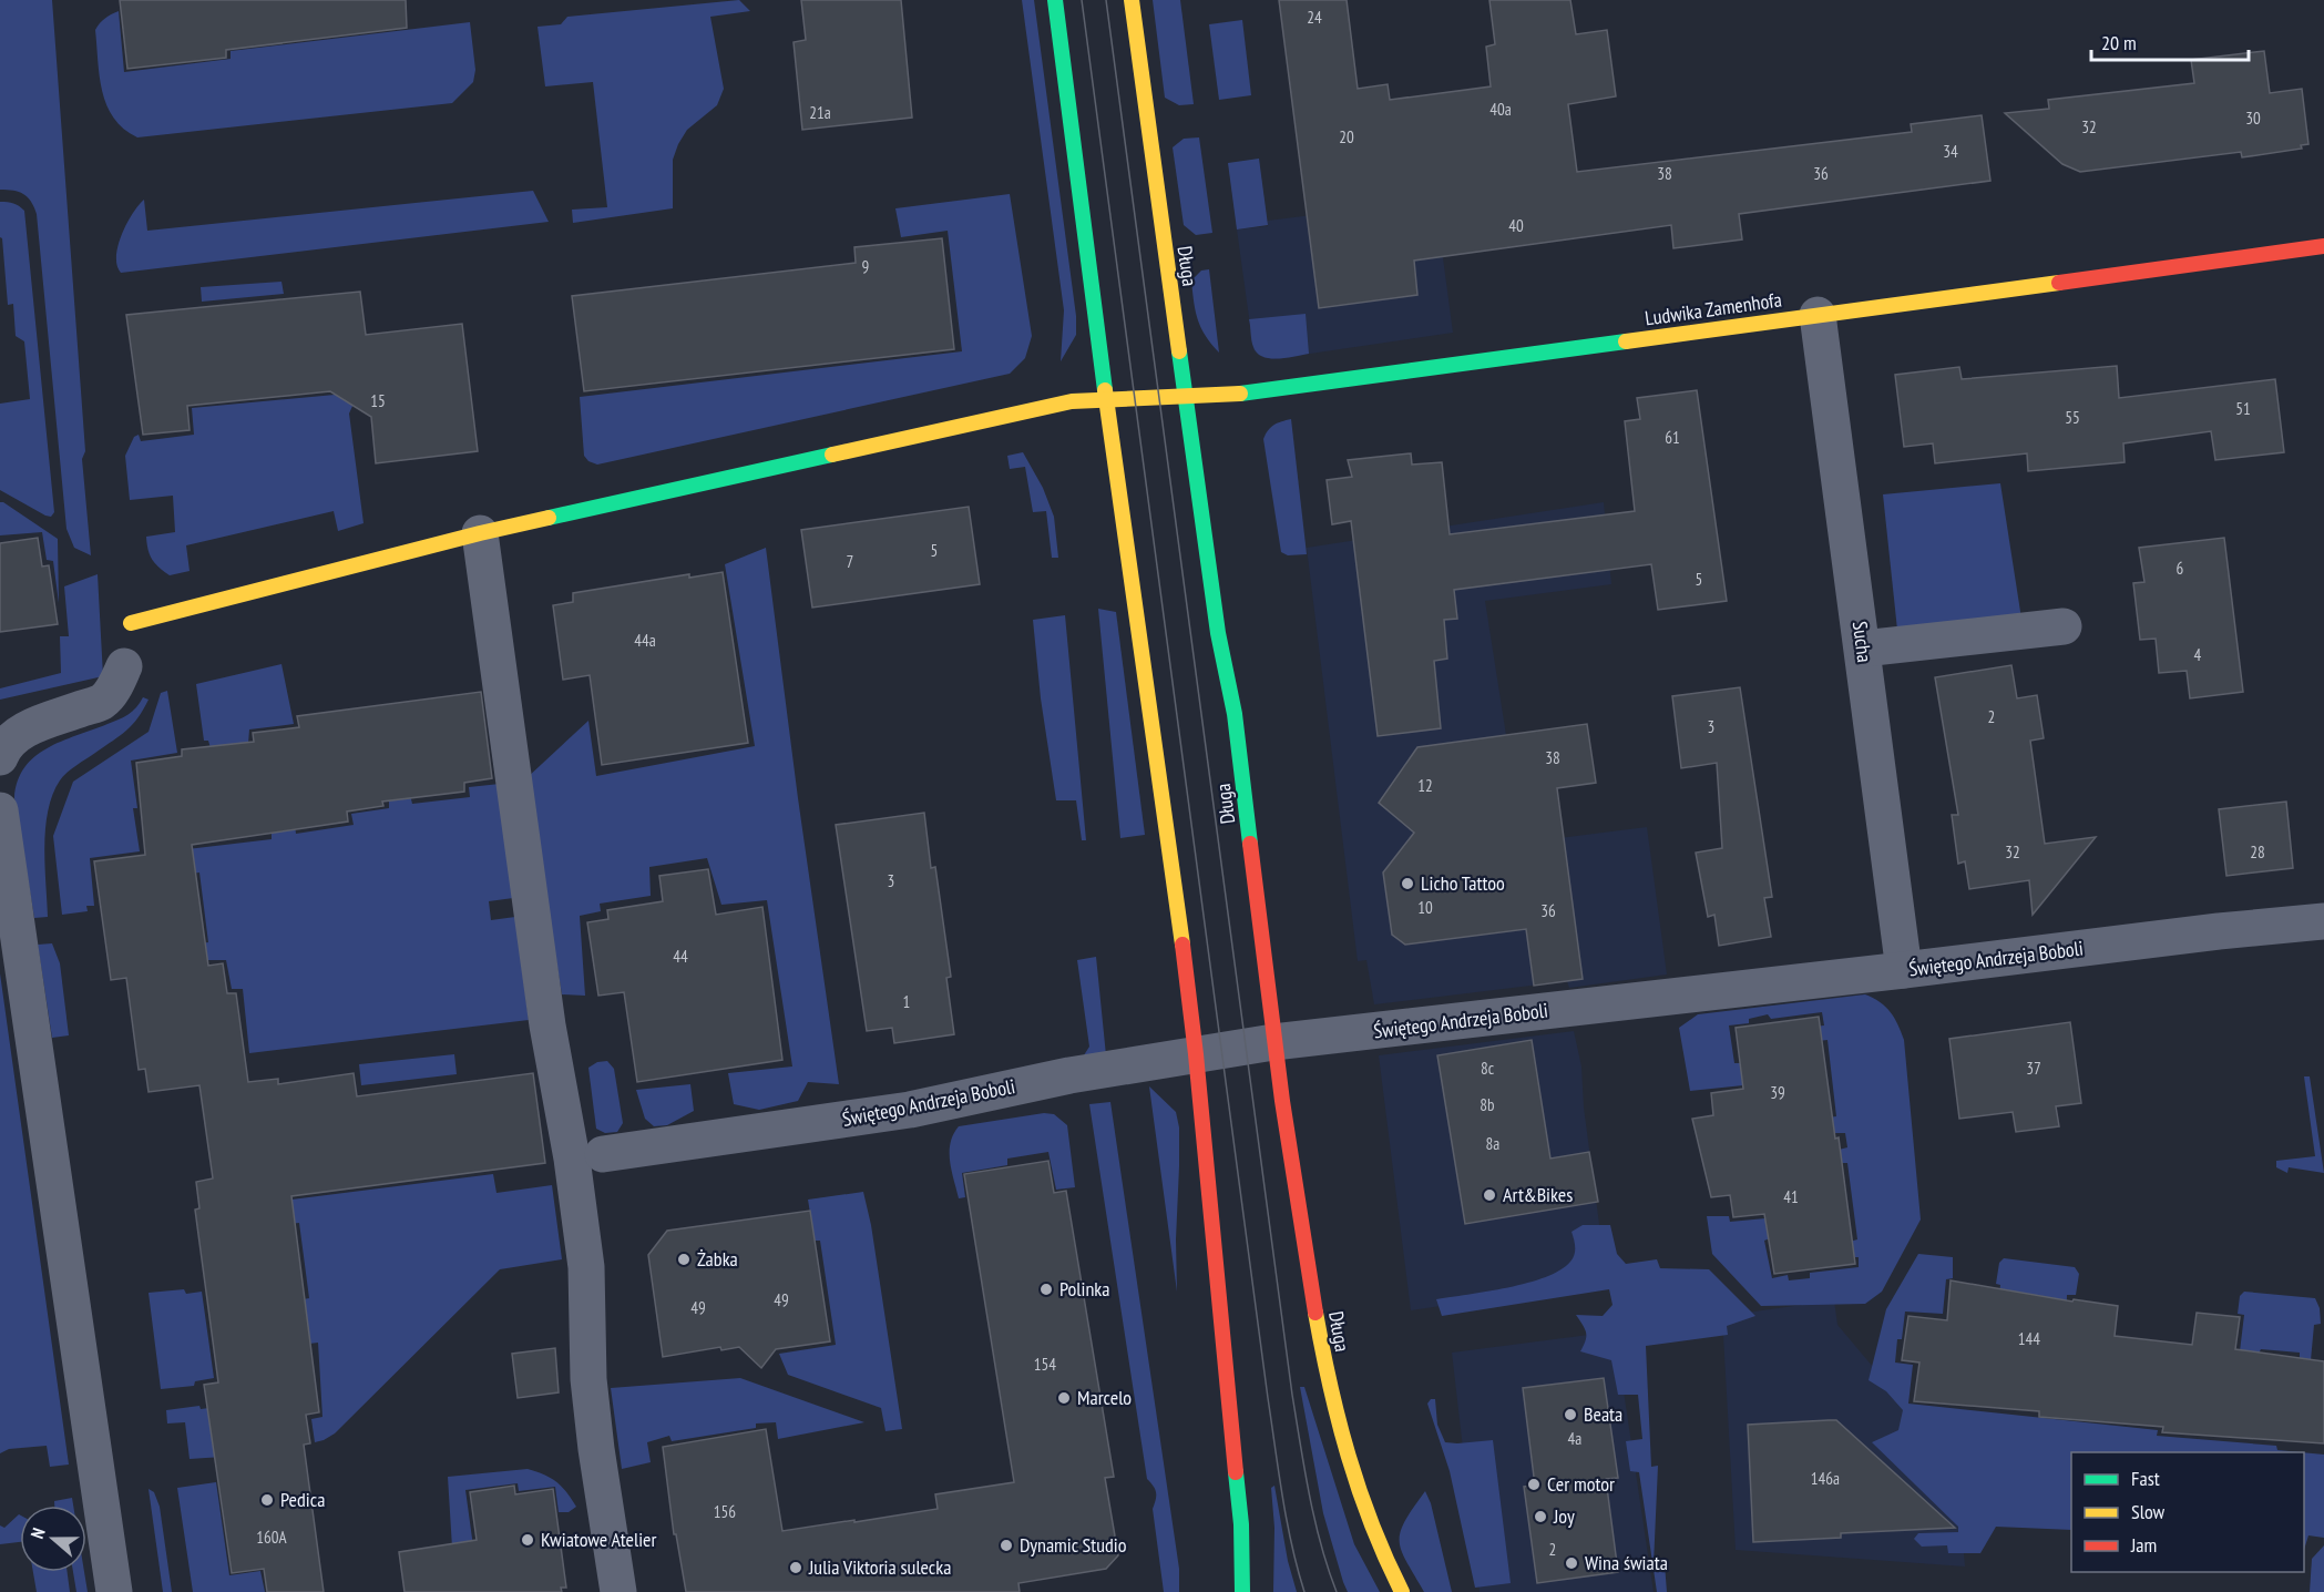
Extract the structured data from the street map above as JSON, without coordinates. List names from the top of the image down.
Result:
{
  "streets": {
    "street": [
      "Długa",
      "Ludwika Zamenhofa",
      "Sucha",
      "Świętego Andrzeja Boboli"
    ]
  },
  "crossings": [
    ["Długa", "Ludwika Zamenhofa"],
    ["Długa", "Świętego Andrzeja Boboli"],
    ["Ludwika Zamenhofa", "Sucha"],
    ["Sucha", "Świętego Andrzeja Boboli"]
  ],
  "places": [
    "Licho Tattoo",
    "Art&Bikes",
    "Żabka",
    "Polinka",
    "Marcelo",
    "Beata",
    "Cer motor",
    "Pedica",
    "Joy",
    "Kwiatowe Atelier",
    "Dynamic Studio",
    "Wina świata",
    "Julia Viktoria sulecka"
  ],
  "house_numbers": [
    "24",
    "40a",
    "21a",
    "30",
    "32",
    "20",
    "34",
    "38",
    "36",
    "40",
    "9",
    "15",
    "51",
    "55",
    "61",
    "5",
    "7",
    "6",
    "5",
    "44a",
    "4",
    "2",
    "3",
    "38",
    "12",
    "32",
    "28",
    "3",
    "10",
    "36",
    "44",
    "1",
    "8c",
    "37",
    "39",
    "8b",
    "8a",
    "41",
    "49",
    "49",
    "144",
    "154",
    "4a",
    "146a",
    "156",
    "160A",
    "2"
  ],
  "legend": ["Fast", "Slow", "Jam"],
  "scale_bar": "20 m",
  "north": "left"
}
